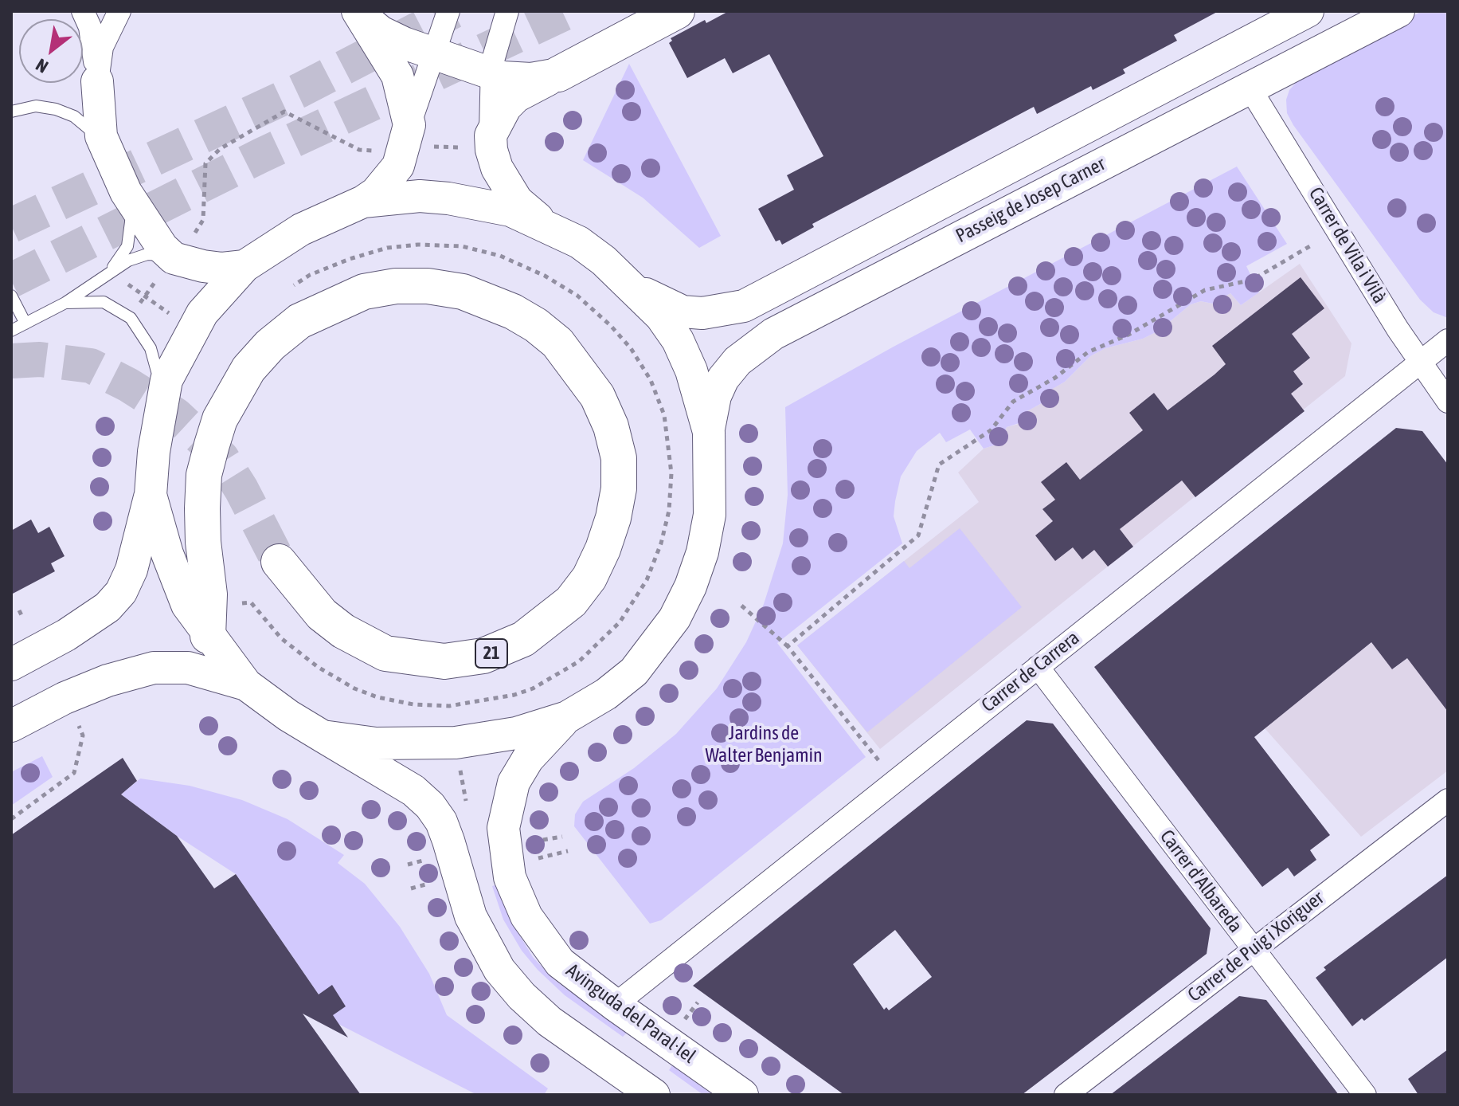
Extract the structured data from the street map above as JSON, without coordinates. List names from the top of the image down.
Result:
{
  "streets": {
    "highway": ["21"],
    "main road": ["Passeig de Josep Carner", "Avinguda del Paral·lel"],
    "street": [
      "Carrer de Vila i Vilà",
      "Carrer de Carrera",
      "Carrer d'Albareda",
      "Carrer de Puig i Xoriguer"
    ]
  },
  "crossings": [
    ["Passeig de Josep Carner", "Carrer de Vila i Vilà"],
    ["Carrer de Vila i Vilà", "Carrer de Carrera"],
    ["Carrer de Carrera", "Carrer d'Albareda"],
    ["Carrer de Carrera", "Avinguda del Paral·lel"],
    ["Carrer d'Albareda", "Carrer de Puig i Xoriguer"]
  ],
  "parks": ["Jardins de Walter Benjamin"],
  "north": "bottom left"
}
